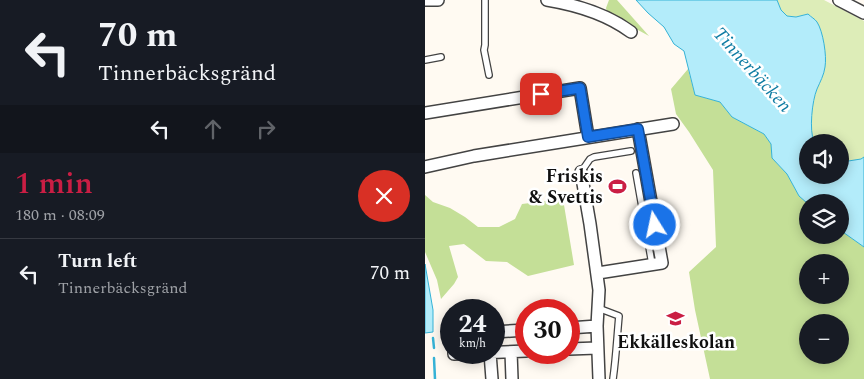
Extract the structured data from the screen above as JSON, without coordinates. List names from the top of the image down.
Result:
{
  "water": ["Tinnerbäcken"],
  "places": {
    "sports": ["Friskis & Svettis"],
    "school or university": ["Ekkälleskolan"]
  },
  "page": {
    "turn": ["70 m", "Tinnerbäcksgränd"],
    "map_buttons": ["+", "−"],
    "heading": ["1 min", "180 m · 08:09"],
    "list": [
      {
        "name": "Turn left",
        "note": "Tinnerbäcksgränd",
        "value": "70 m"
      }
    ],
    "speed": "24 km/h",
    "limit": "30"
  }
}
